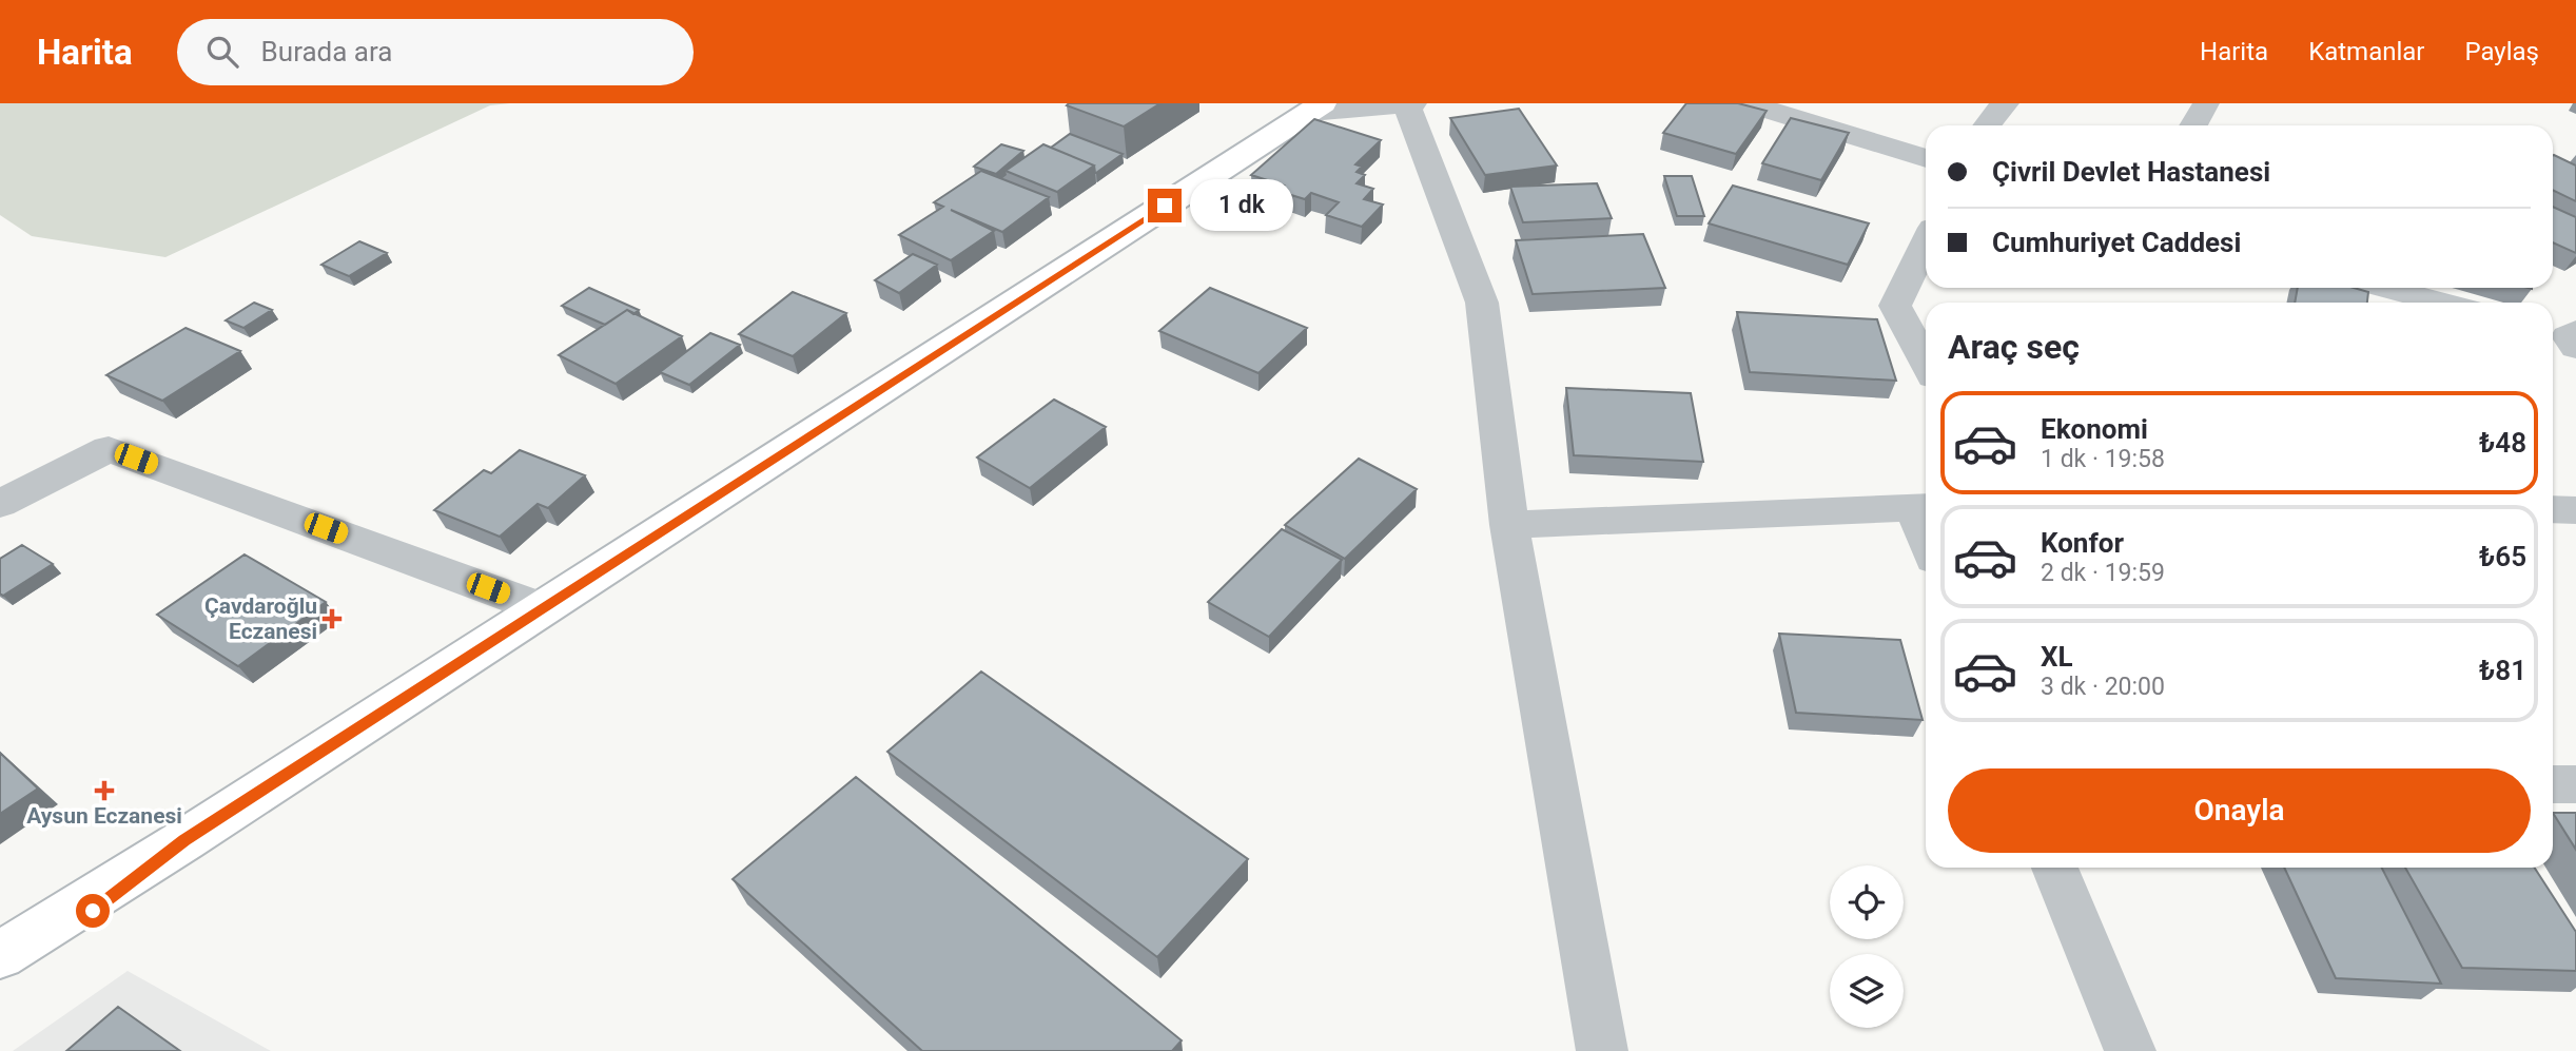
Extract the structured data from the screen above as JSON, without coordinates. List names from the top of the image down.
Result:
{
  "places": {
    "health": ["Çavdaroğlu Eczanesi", "Aysun Eczanesi"]
  },
  "page": {
    "header": "Harita",
    "search": "Burada ara",
    "nav": ["Harita", "Katmanlar", "Paylaş"],
    "banner": ["Çivril Devlet Hastanesi", "Cumhuriyet Caddesi"],
    "bubble": "1 dk",
    "heading": "Araç seç",
    "list": [
      {
        "name": "Ekonomi",
        "note": "1 dk · 19:58",
        "value": "₺48"
      },
      {
        "name": "Konfor",
        "note": "2 dk · 19:59",
        "value": "₺65"
      },
      {
        "name": "XL",
        "note": "3 dk · 20:00",
        "value": "₺81"
      }
    ],
    "buttons": "Onayla"
  }
}
